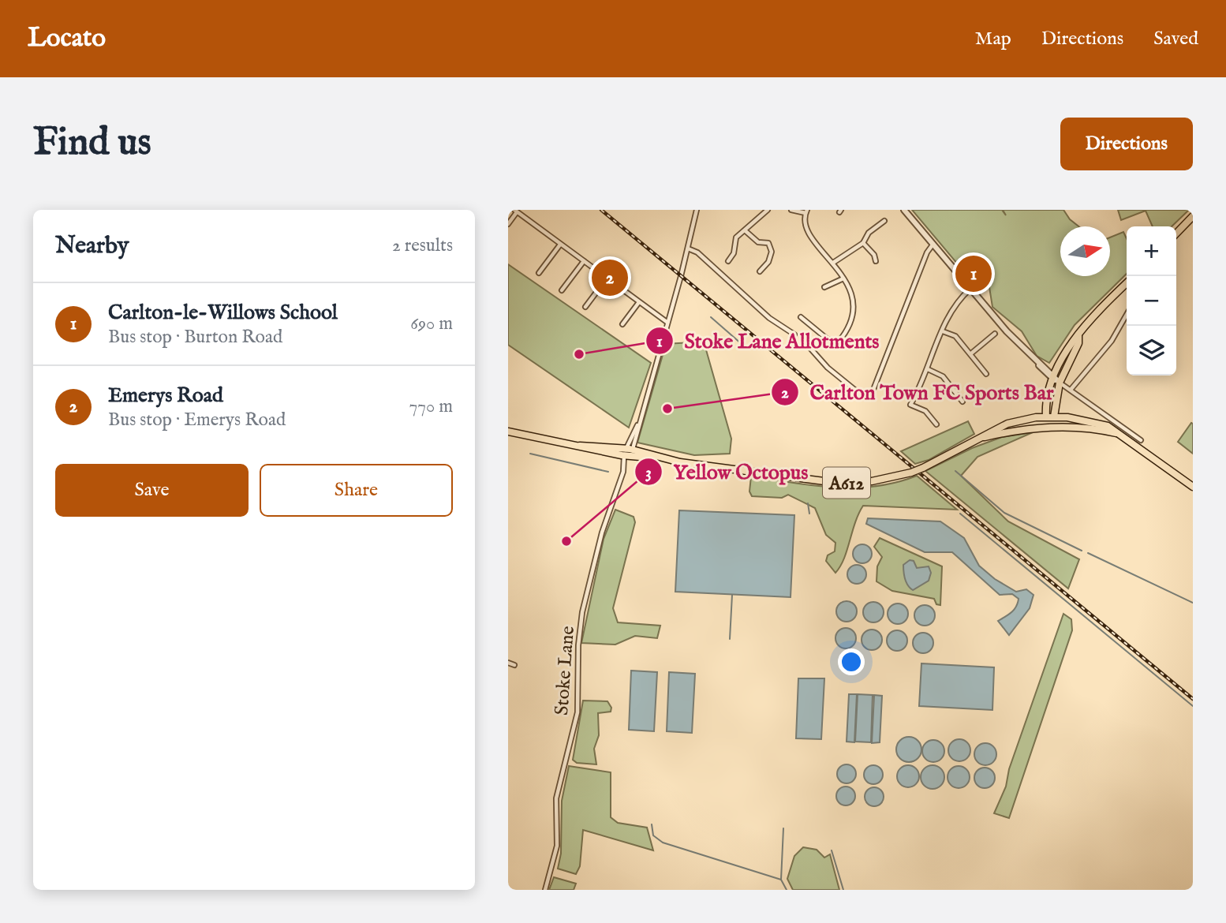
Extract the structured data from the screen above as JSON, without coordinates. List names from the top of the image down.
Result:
{
  "streets": {
    "main road": ["A612"],
    "street": ["Stoke Lane"]
  },
  "crossings": [
    ["A612", "Stoke Lane"]
  ],
  "places": ["Stoke Lane Allotments", "Carlton Town FC Sports Bar", "Yellow Octopus"],
  "north": "right",
  "page": {
    "header": "Locato",
    "nav": ["Map", "Directions", "Saved"],
    "buttons": [
      "Directions",
      ["Save", "Share"]
    ],
    "title": "Find us",
    "heading": ["Nearby", "2 results"],
    "map_buttons": ["+", "−"],
    "pins": ["1", "2"],
    "list": [
      {
        "mark": "1",
        "name": "Carlton-le-Willows School",
        "note": "Bus stop · Burton Road",
        "value": "690 m"
      },
      {
        "mark": "2",
        "name": "Emerys Road",
        "note": "Bus stop · Emerys Road",
        "value": "770 m"
      }
    ]
  }
}
